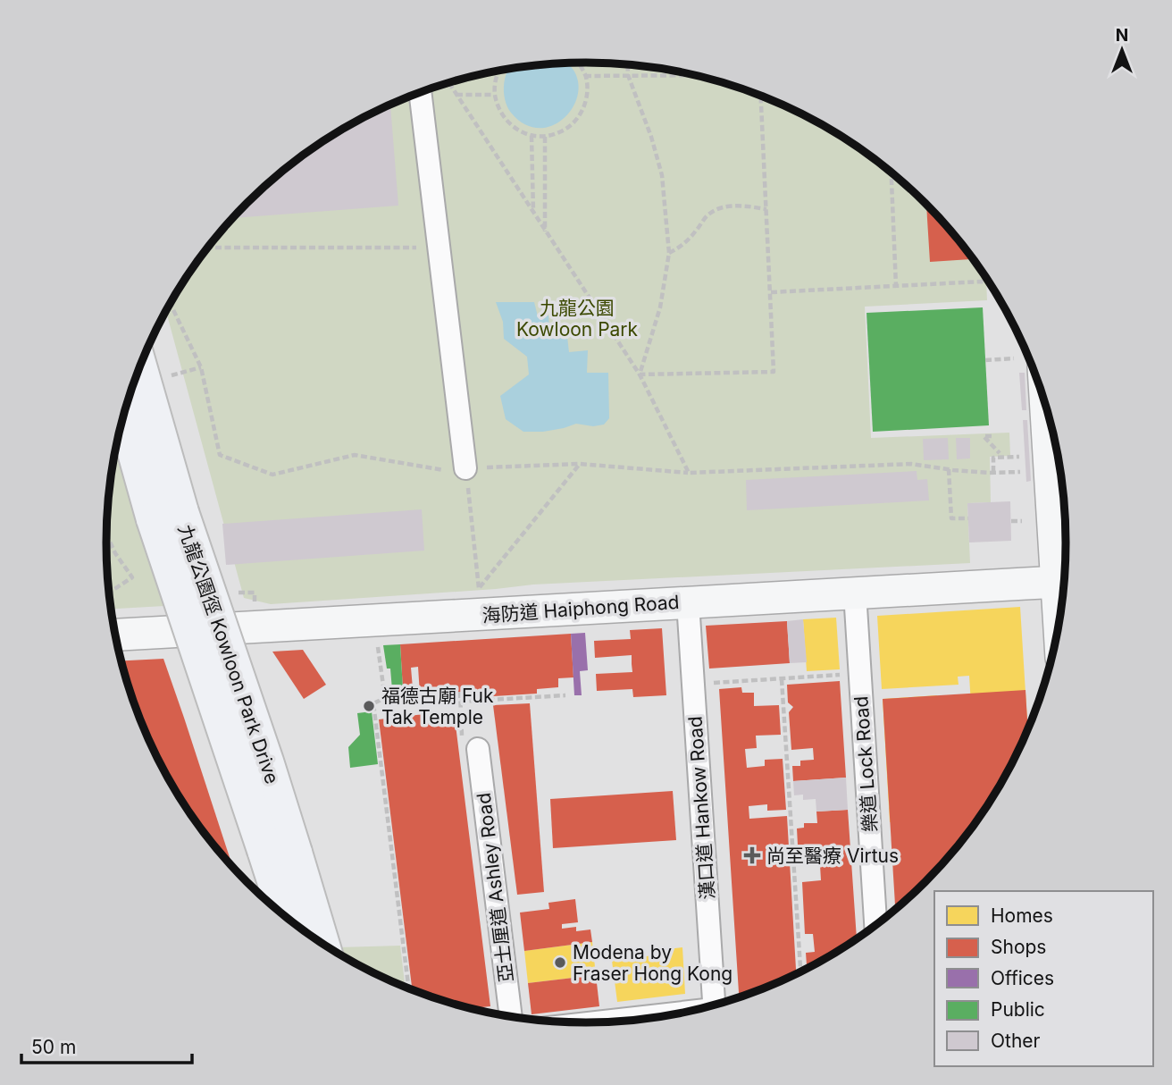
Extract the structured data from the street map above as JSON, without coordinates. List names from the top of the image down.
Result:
{
  "streets": {
    "main road": ["九龍公園徑 Kowloon Park Drive"],
    "street": [
      "海防道 Haiphong Road",
      "樂道 Lock Road",
      "漢口道 Hankow Road",
      "亞士厘道 Ashley Road"
    ]
  },
  "crossings": [
    ["海防道 Haiphong Road", "樂道 Lock Road"],
    ["海防道 Haiphong Road", "漢口道 Hankow Road"]
  ],
  "parks": ["九龍公園 Kowloon Park"],
  "places": {
    "other": ["福德古廟 Fuk Tak Temple", "Modena by Fraser Hong Kong"],
    "health": ["尚至醫療 Virtus"]
  },
  "legend": [
    "Homes",
    "Shops",
    "Offices",
    "Public",
    "Other"
  ],
  "scale_bar": "50 m",
  "north": "top"
}
